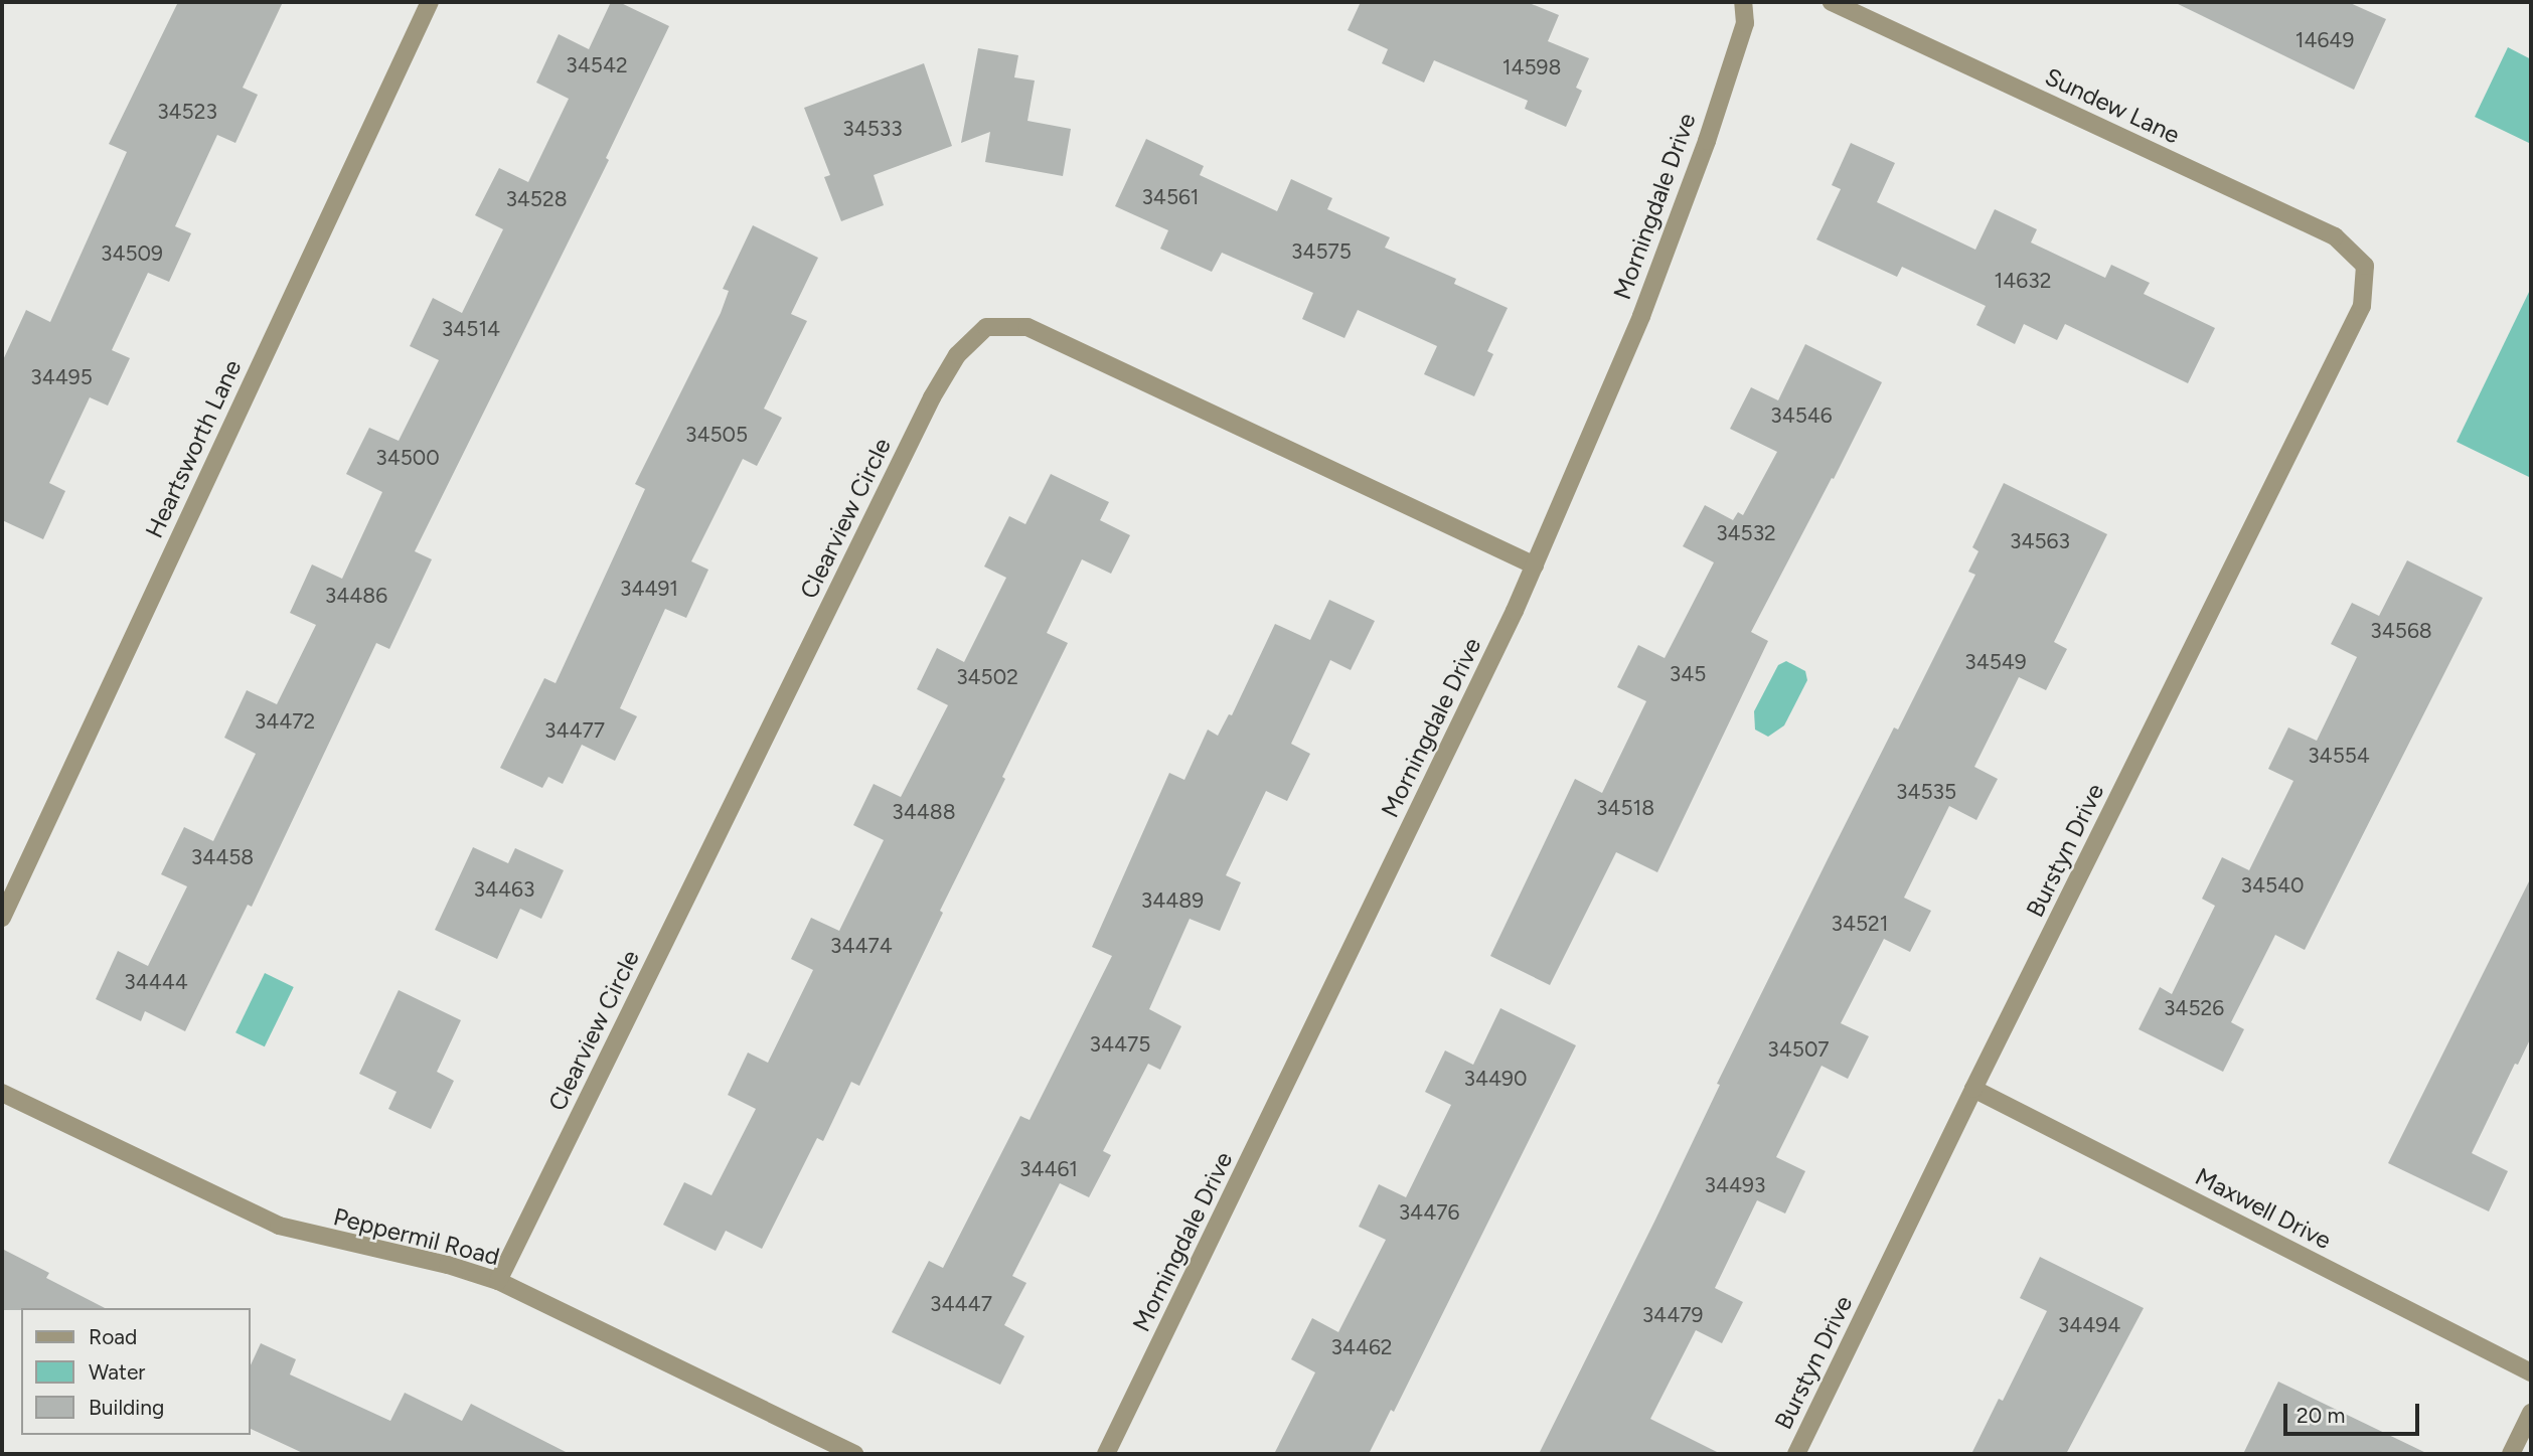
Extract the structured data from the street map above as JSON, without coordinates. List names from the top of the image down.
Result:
{
  "streets": {
    "street": [
      "Sundew Lane",
      "Morningdale Drive",
      "Heartsworth Lane",
      "Clearview Circle",
      "Burstyn Drive",
      "Maxwell Drive",
      "Peppermil Road"
    ]
  },
  "crossings": [
    ["Sundew Lane", "Burstyn Drive"],
    ["Morningdale Drive", "Clearview Circle"],
    ["Clearview Circle", "Peppermil Road"],
    ["Burstyn Drive", "Maxwell Drive"]
  ],
  "house_numbers": [
    "14649",
    "34542",
    "14598",
    "34523",
    "34533",
    "34561",
    "34528",
    "34575",
    "34509",
    "14632",
    "34514",
    "34495",
    "34546",
    "34505",
    "34500",
    "34532",
    "34563",
    "34491",
    "34486",
    "34568",
    "34549",
    "345",
    "34502",
    "34472",
    "34477",
    "34554",
    "34535",
    "34518",
    "34488",
    "34458",
    "34540",
    "34463",
    "34489",
    "34521",
    "34474",
    "34444",
    "34526",
    "34475",
    "34507",
    "34490",
    "34461",
    "34493",
    "34476",
    "34447",
    "34479",
    "34494",
    "34462"
  ],
  "legend": ["Road", "Water", "Building"],
  "scale_bar": "20 m"
}
